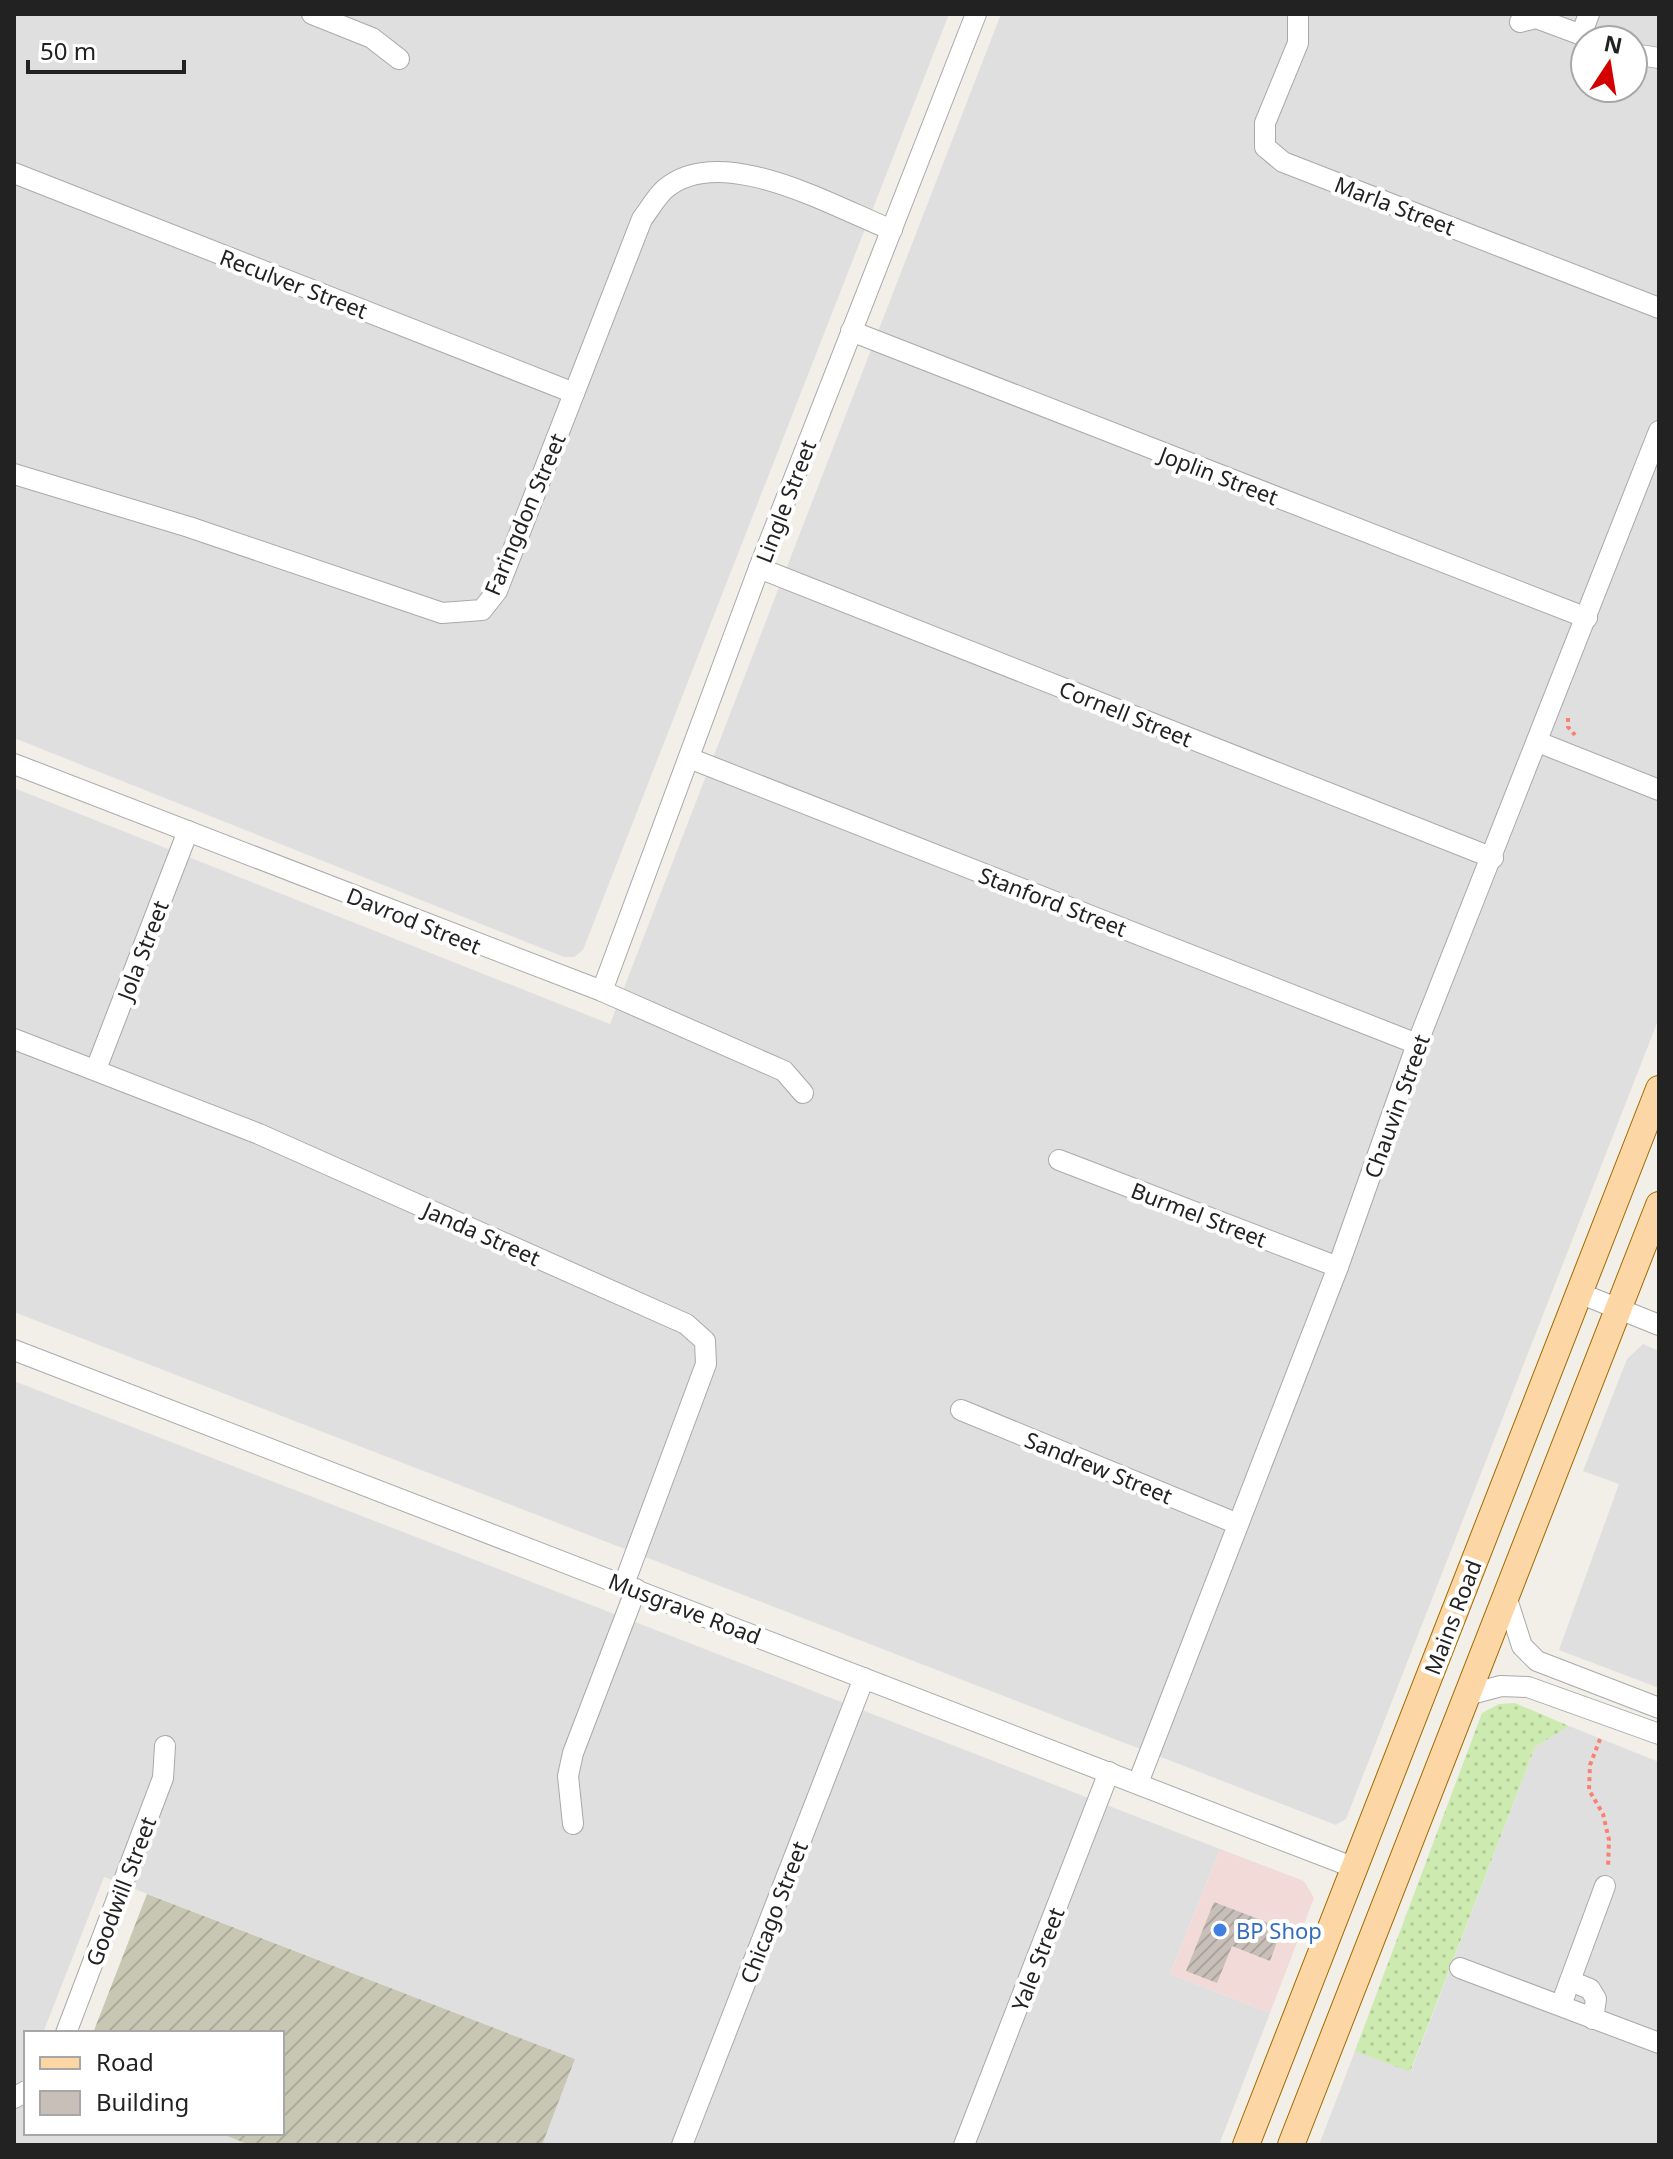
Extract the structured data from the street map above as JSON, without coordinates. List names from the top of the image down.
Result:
{
  "streets": {
    "main road": ["Mains Road"],
    "street": [
      "Marla Street",
      "Reculver Street",
      "Joplin Street",
      "Lingle Street",
      "Faringdon Street",
      "Cornell Street",
      "Stanford Street",
      "Davrod Street",
      "Jola Street",
      "Chauvin Street",
      "Burmel Street",
      "Janda Street",
      "Sandrew Street",
      "Musgrave Road",
      "Goodwill Street",
      "Chicago Street",
      "Yale Street"
    ]
  },
  "crossings": [
    ["Reculver Street", "Faringdon Street"],
    ["Joplin Street", "Lingle Street"],
    ["Joplin Street", "Chauvin Street"],
    ["Lingle Street", "Faringdon Street"],
    ["Lingle Street", "Cornell Street"],
    ["Lingle Street", "Stanford Street"],
    ["Lingle Street", "Davrod Street"],
    ["Cornell Street", "Chauvin Street"],
    ["Stanford Street", "Chauvin Street"],
    ["Davrod Street", "Jola Street"],
    ["Jola Street", "Janda Street"],
    ["Chauvin Street", "Burmel Street"],
    ["Chauvin Street", "Sandrew Street"],
    ["Chauvin Street", "Musgrave Road"],
    ["Janda Street", "Musgrave Road"],
    ["Musgrave Road", "Mains Road"],
    ["Musgrave Road", "Chicago Street"],
    ["Musgrave Road", "Yale Street"]
  ],
  "places": ["BP Shop"],
  "legend": ["Road", "Building"],
  "scale_bar": "50 m",
  "north": "top"
}
